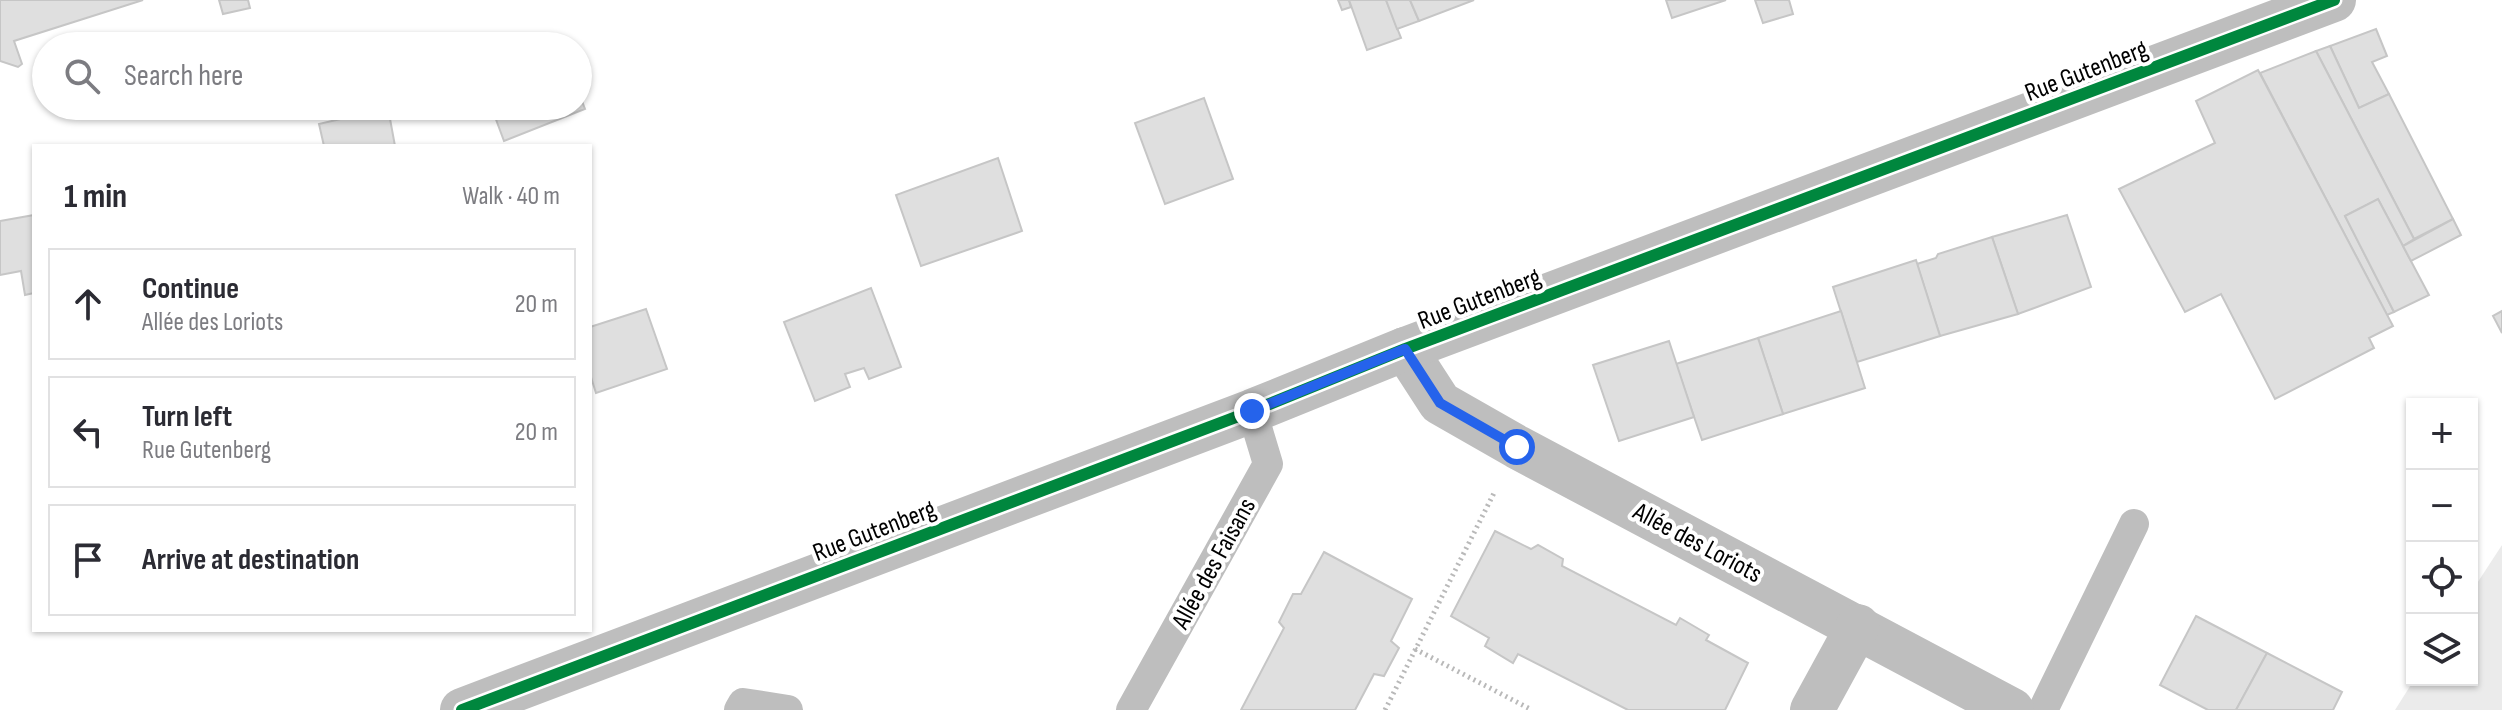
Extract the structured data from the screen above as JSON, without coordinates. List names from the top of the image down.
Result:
{
  "streets": {
    "street": ["Rue Gutenberg", "Allée des Loriots"],
    "lane": ["Allée des Faisans"]
  },
  "crossings": [
    ["Rue Gutenberg", "Allée des Loriots"],
    ["Rue Gutenberg", "Allée des Faisans"]
  ],
  "page": {
    "search": "Search here",
    "heading": ["1 min", "Walk · 40 m"],
    "list": [
      ["Continue", "Allée des Loriots", "20 m"],
      ["Turn left", "Rue Gutenberg", "20 m"],
      "Arrive at destination"
    ],
    "map_buttons": ["+", "−"]
  }
}
